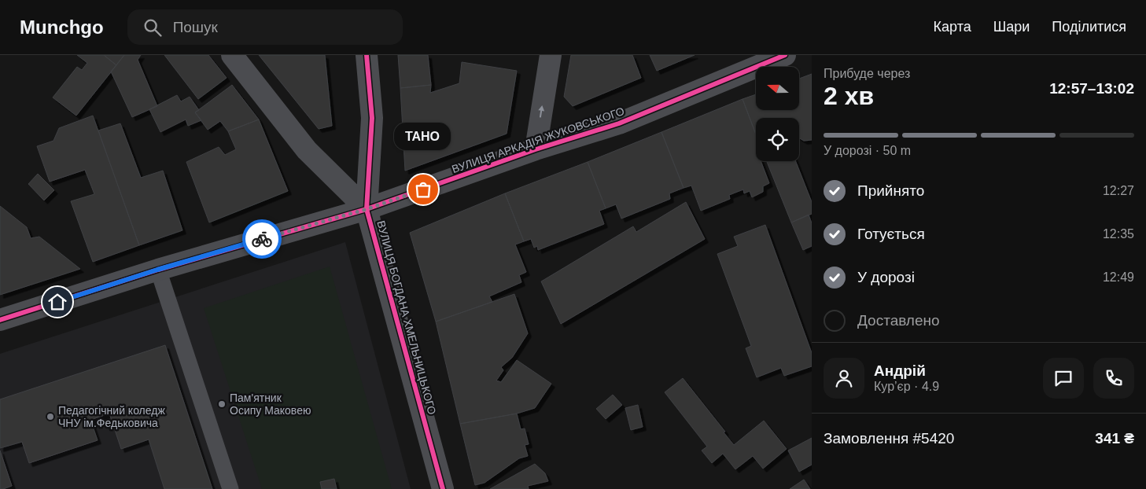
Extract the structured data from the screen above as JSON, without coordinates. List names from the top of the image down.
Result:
{
  "streets": {
    "street": ["ВУЛИЦЯ АРКАДІЯ ЖУКОВСЬКОГО", "ВУЛИЦЯ БОГДАНА ХМЕЛЬНИЦЬКОГО"]
  },
  "crossings": [
    ["ВУЛИЦЯ АРКАДІЯ ЖУКОВСЬКОГО", "ВУЛИЦЯ БОГДАНА ХМЕЛЬНИЦЬКОГО"]
  ],
  "places": ["TAHO", "Пам'ятник Осипу Маковею", "Педагогічний коледж ЧНУ ім.Федьковича"],
  "north": "left",
  "page": {
    "header": "Munchgo",
    "search": "Пошук",
    "nav": ["Карта", "Шари", "Поділитися"],
    "heading": ["2 хв", "Прибуде через", "12:57–13:02"],
    "panel": [
      "Андрій",
      "Кур’єр · 4.9",
      "Замовлення #5420",
      "341 ₴"
    ],
    "bar": "У дорозі · 50 m",
    "bubble": "TAHO",
    "list": [
      ["Прийнято", "12:27"],
      ["Готується", "12:35"],
      ["У дорозі", "12:49"],
      "Доставлено"
    ]
  }
}
